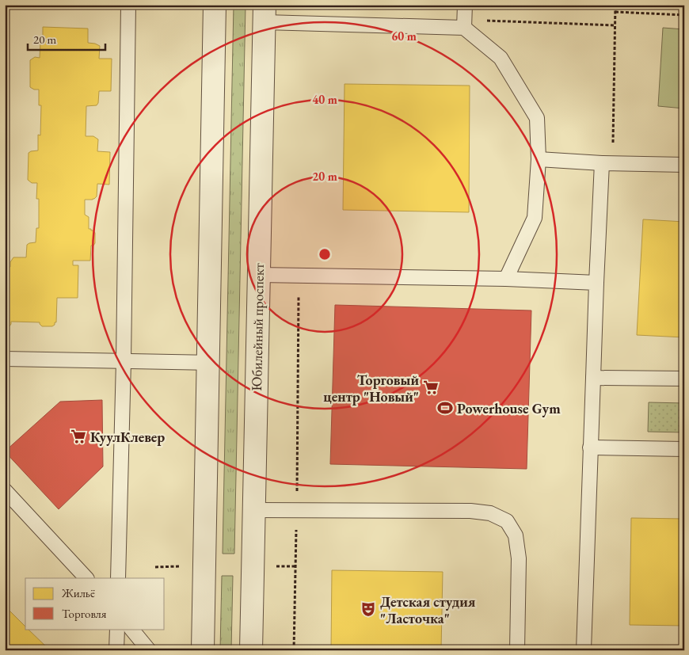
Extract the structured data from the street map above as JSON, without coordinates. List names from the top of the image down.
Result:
{
  "streets": {
    "street": ["Юбилейный проспект"]
  },
  "places": {
    "supermarket": ["Торговый центр \"Новый\"", "КуулКлевер"],
    "sports": ["Powerhouse Gym"],
    "theatre": ["Детская студия \"Ласточка\""]
  },
  "legend": ["Жильё", "Торговля"],
  "scale_bar": "20 m",
  "rings": ["60 m", "40 m", "20 m"]
}
